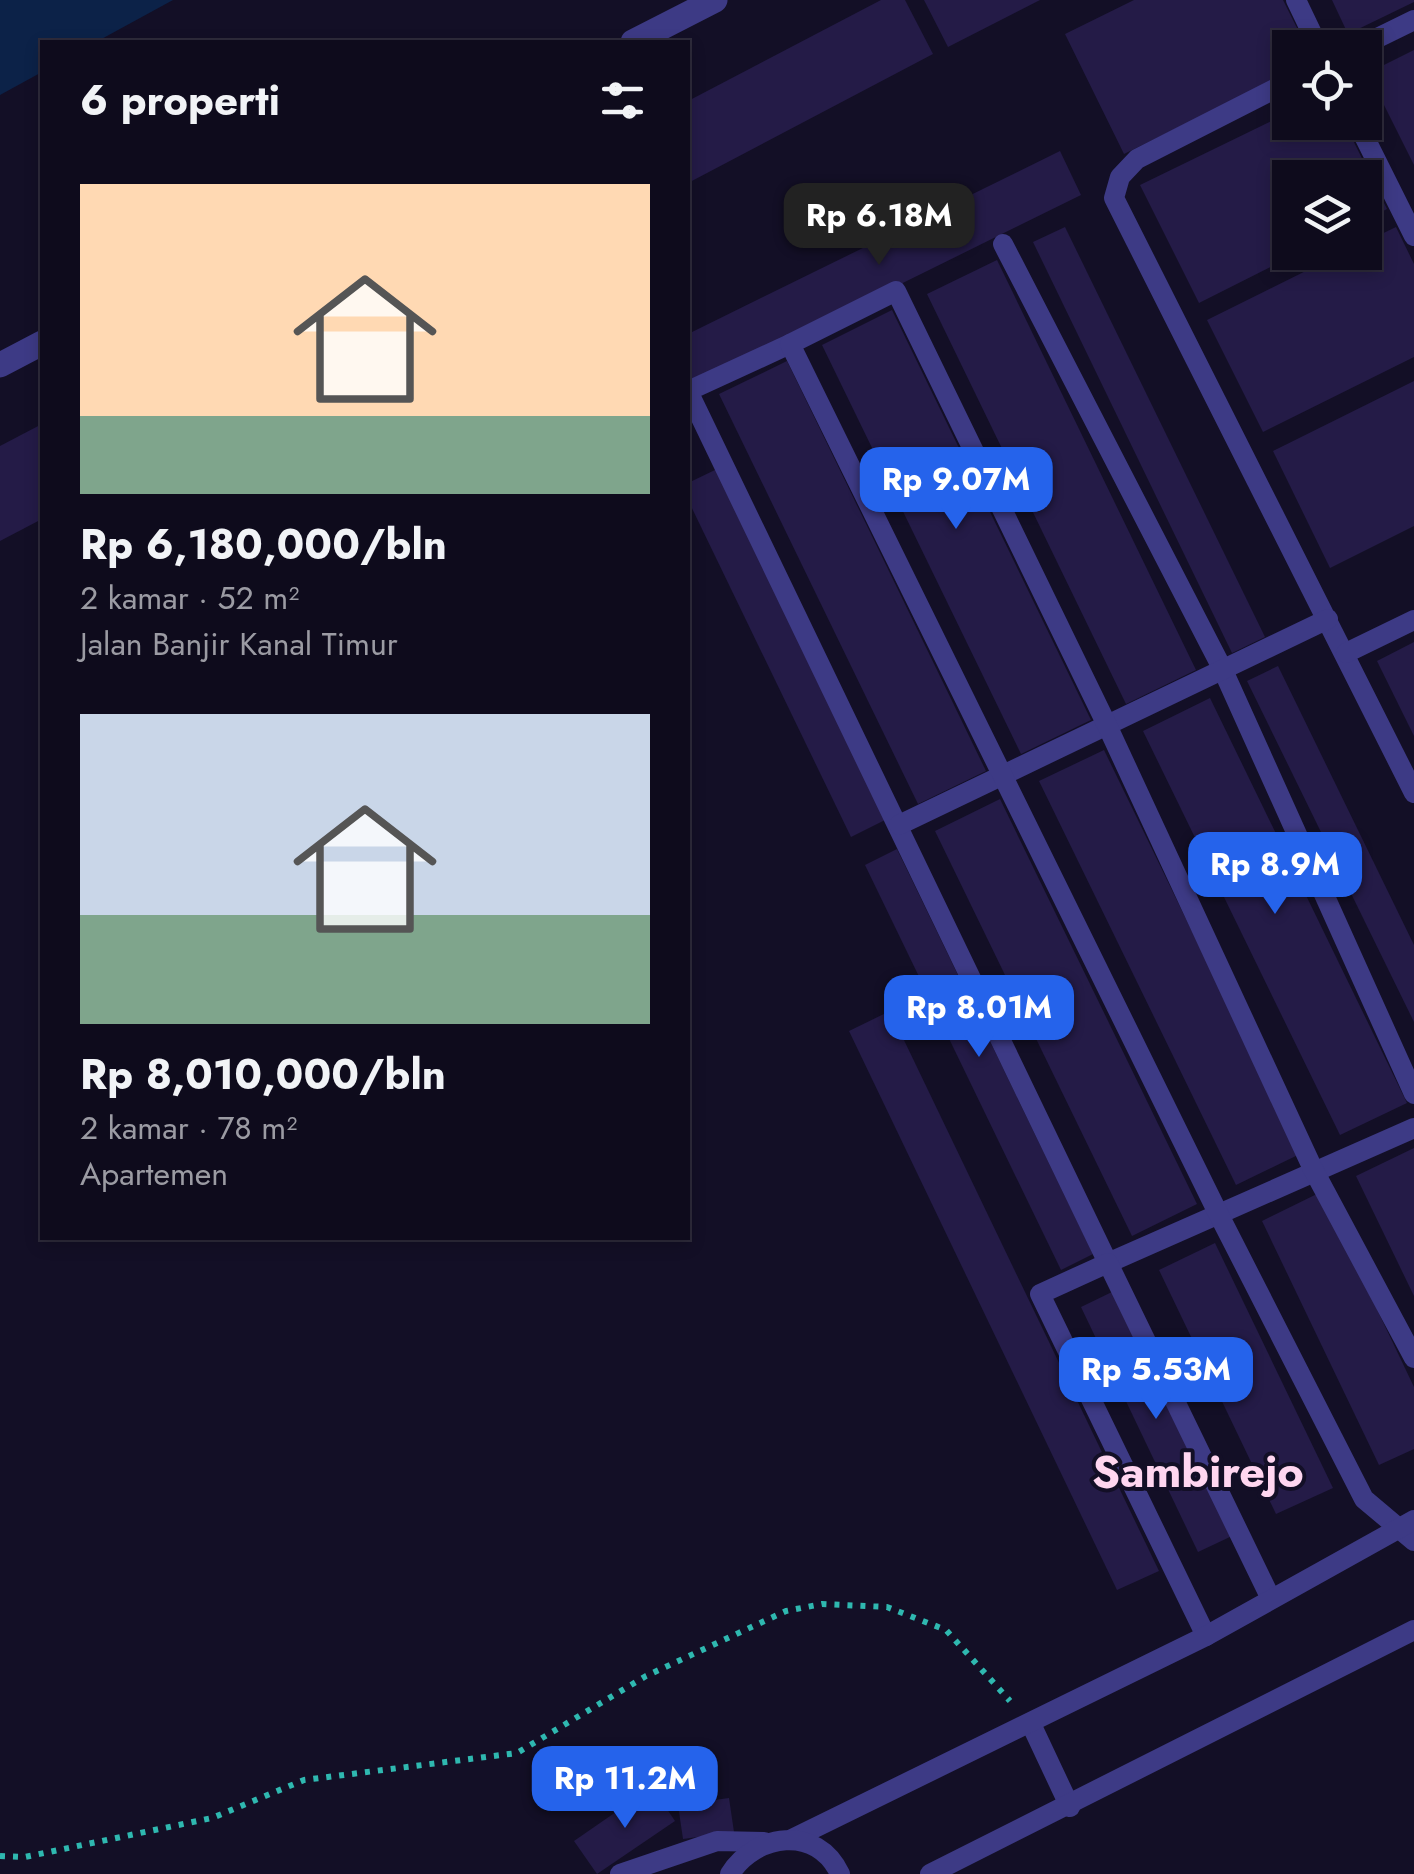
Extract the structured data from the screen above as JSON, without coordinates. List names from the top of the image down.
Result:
{
  "districts": ["Sambirejo"],
  "page": {
    "heading": "6 properti",
    "list": [
      {
        "name": "Rp 6,180,000/bln",
        "note": "2 kamar · 52 m² · Jalan Banjir Kanal Timur"
      },
      {
        "name": "Rp 8,010,000/bln",
        "note": "2 kamar · 78 m² · Apartemen"
      }
    ],
    "price": [
      "Rp 6.18M",
      "Rp 9.07M",
      "Rp 8.9M",
      "Rp 8.01M",
      "Rp 5.53M",
      "Rp 11.2M"
    ]
  }
}
